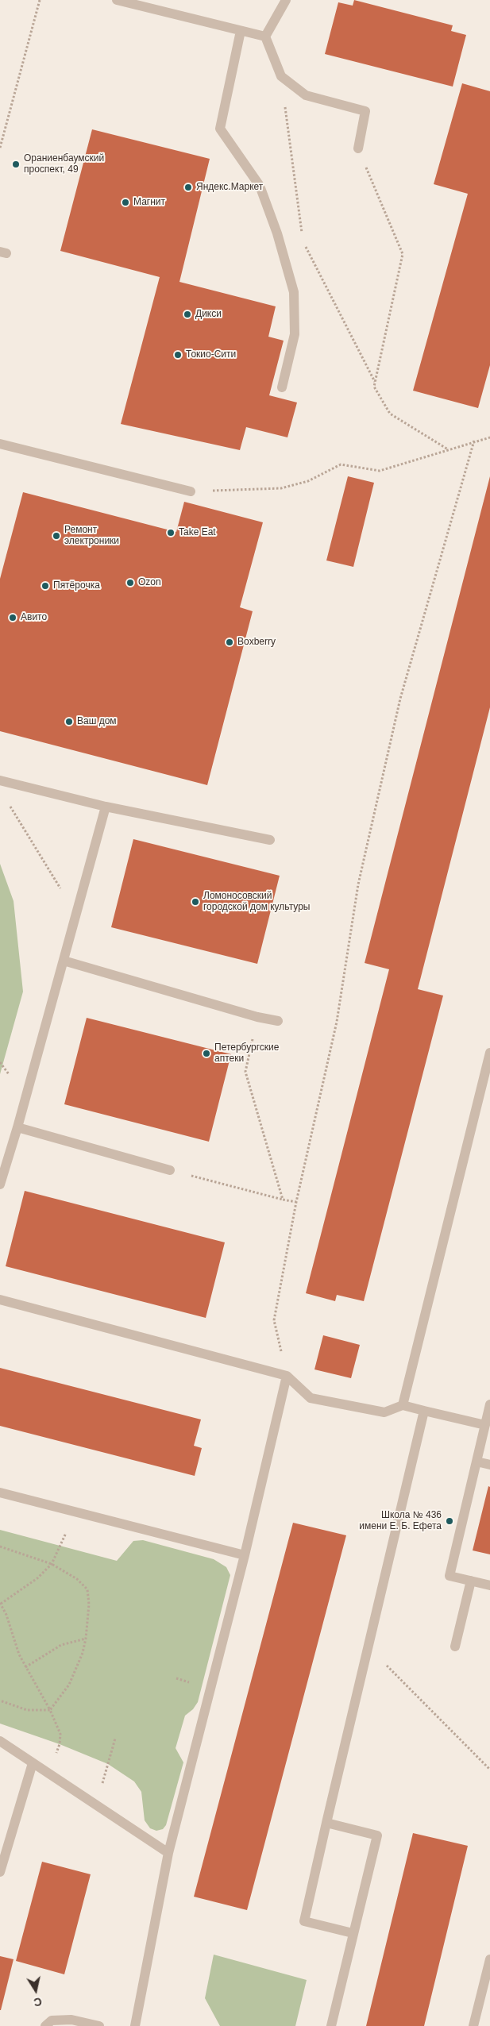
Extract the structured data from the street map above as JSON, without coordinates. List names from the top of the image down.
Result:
{
  "places": [
    "Ораниенбаумский проспект, 49",
    "Яндекс.Маркет",
    "Магнит",
    "Дикси",
    "Токио-Сити",
    "Take Eat",
    "Ремонт электроники",
    "Ozon",
    "Пятёрочка",
    "Авито",
    "Boxberry",
    "Ваш дом",
    "Ломоносовский городской дом культуры",
    "Петербургские аптеки",
    "Школа № 436 имени Е. Б. Ефета"
  ],
  "north": "bottom"
}
